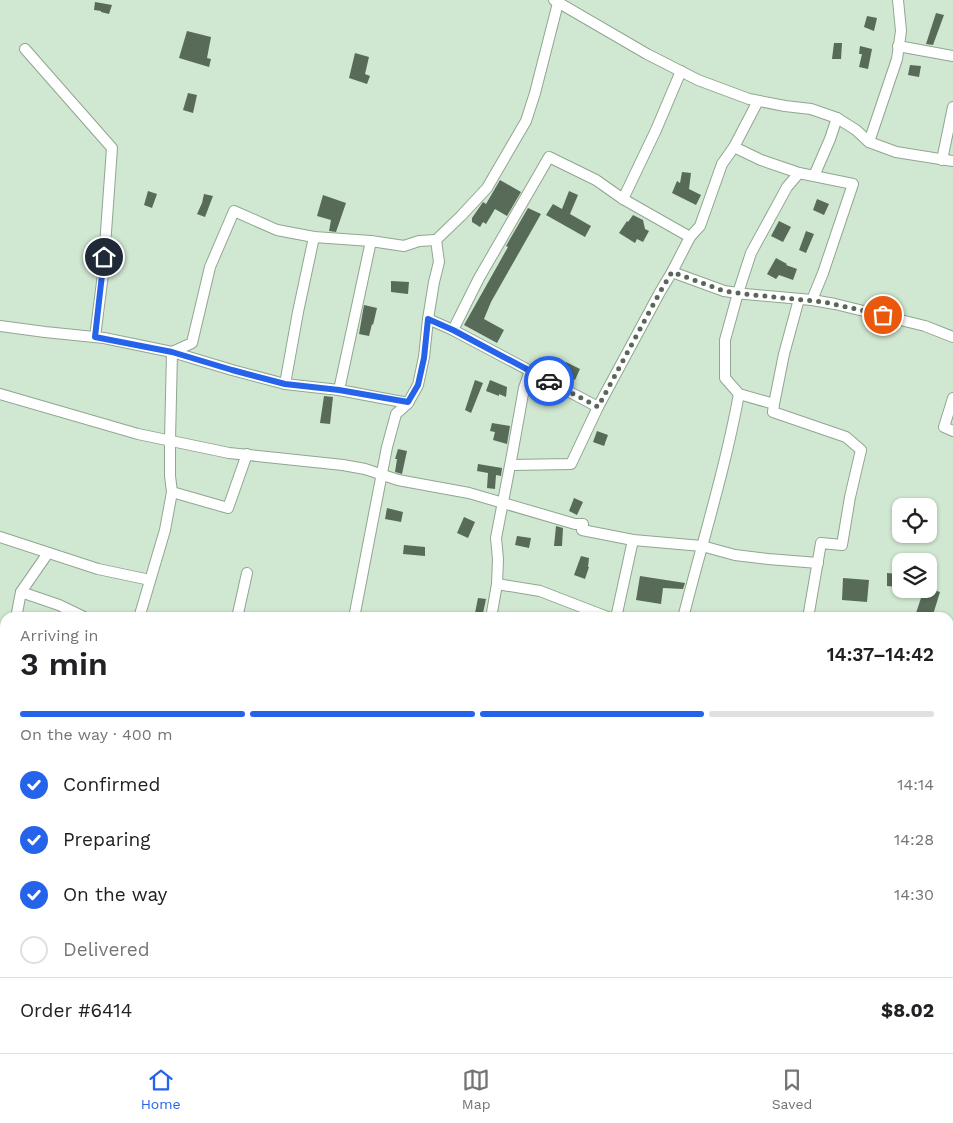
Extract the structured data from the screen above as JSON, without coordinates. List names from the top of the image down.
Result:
{
  "page": {
    "heading": ["3 min", "Arriving in", "14:37–14:42"],
    "panel": ["Order #6414", "$8.02"],
    "bar": "On the way · 400 m",
    "list": [
      ["Confirmed", "14:14"],
      ["Preparing", "14:28"],
      ["On the way", "14:30"],
      "Delivered"
    ],
    "tabs": ["Home", "Map", "Saved"]
  }
}
